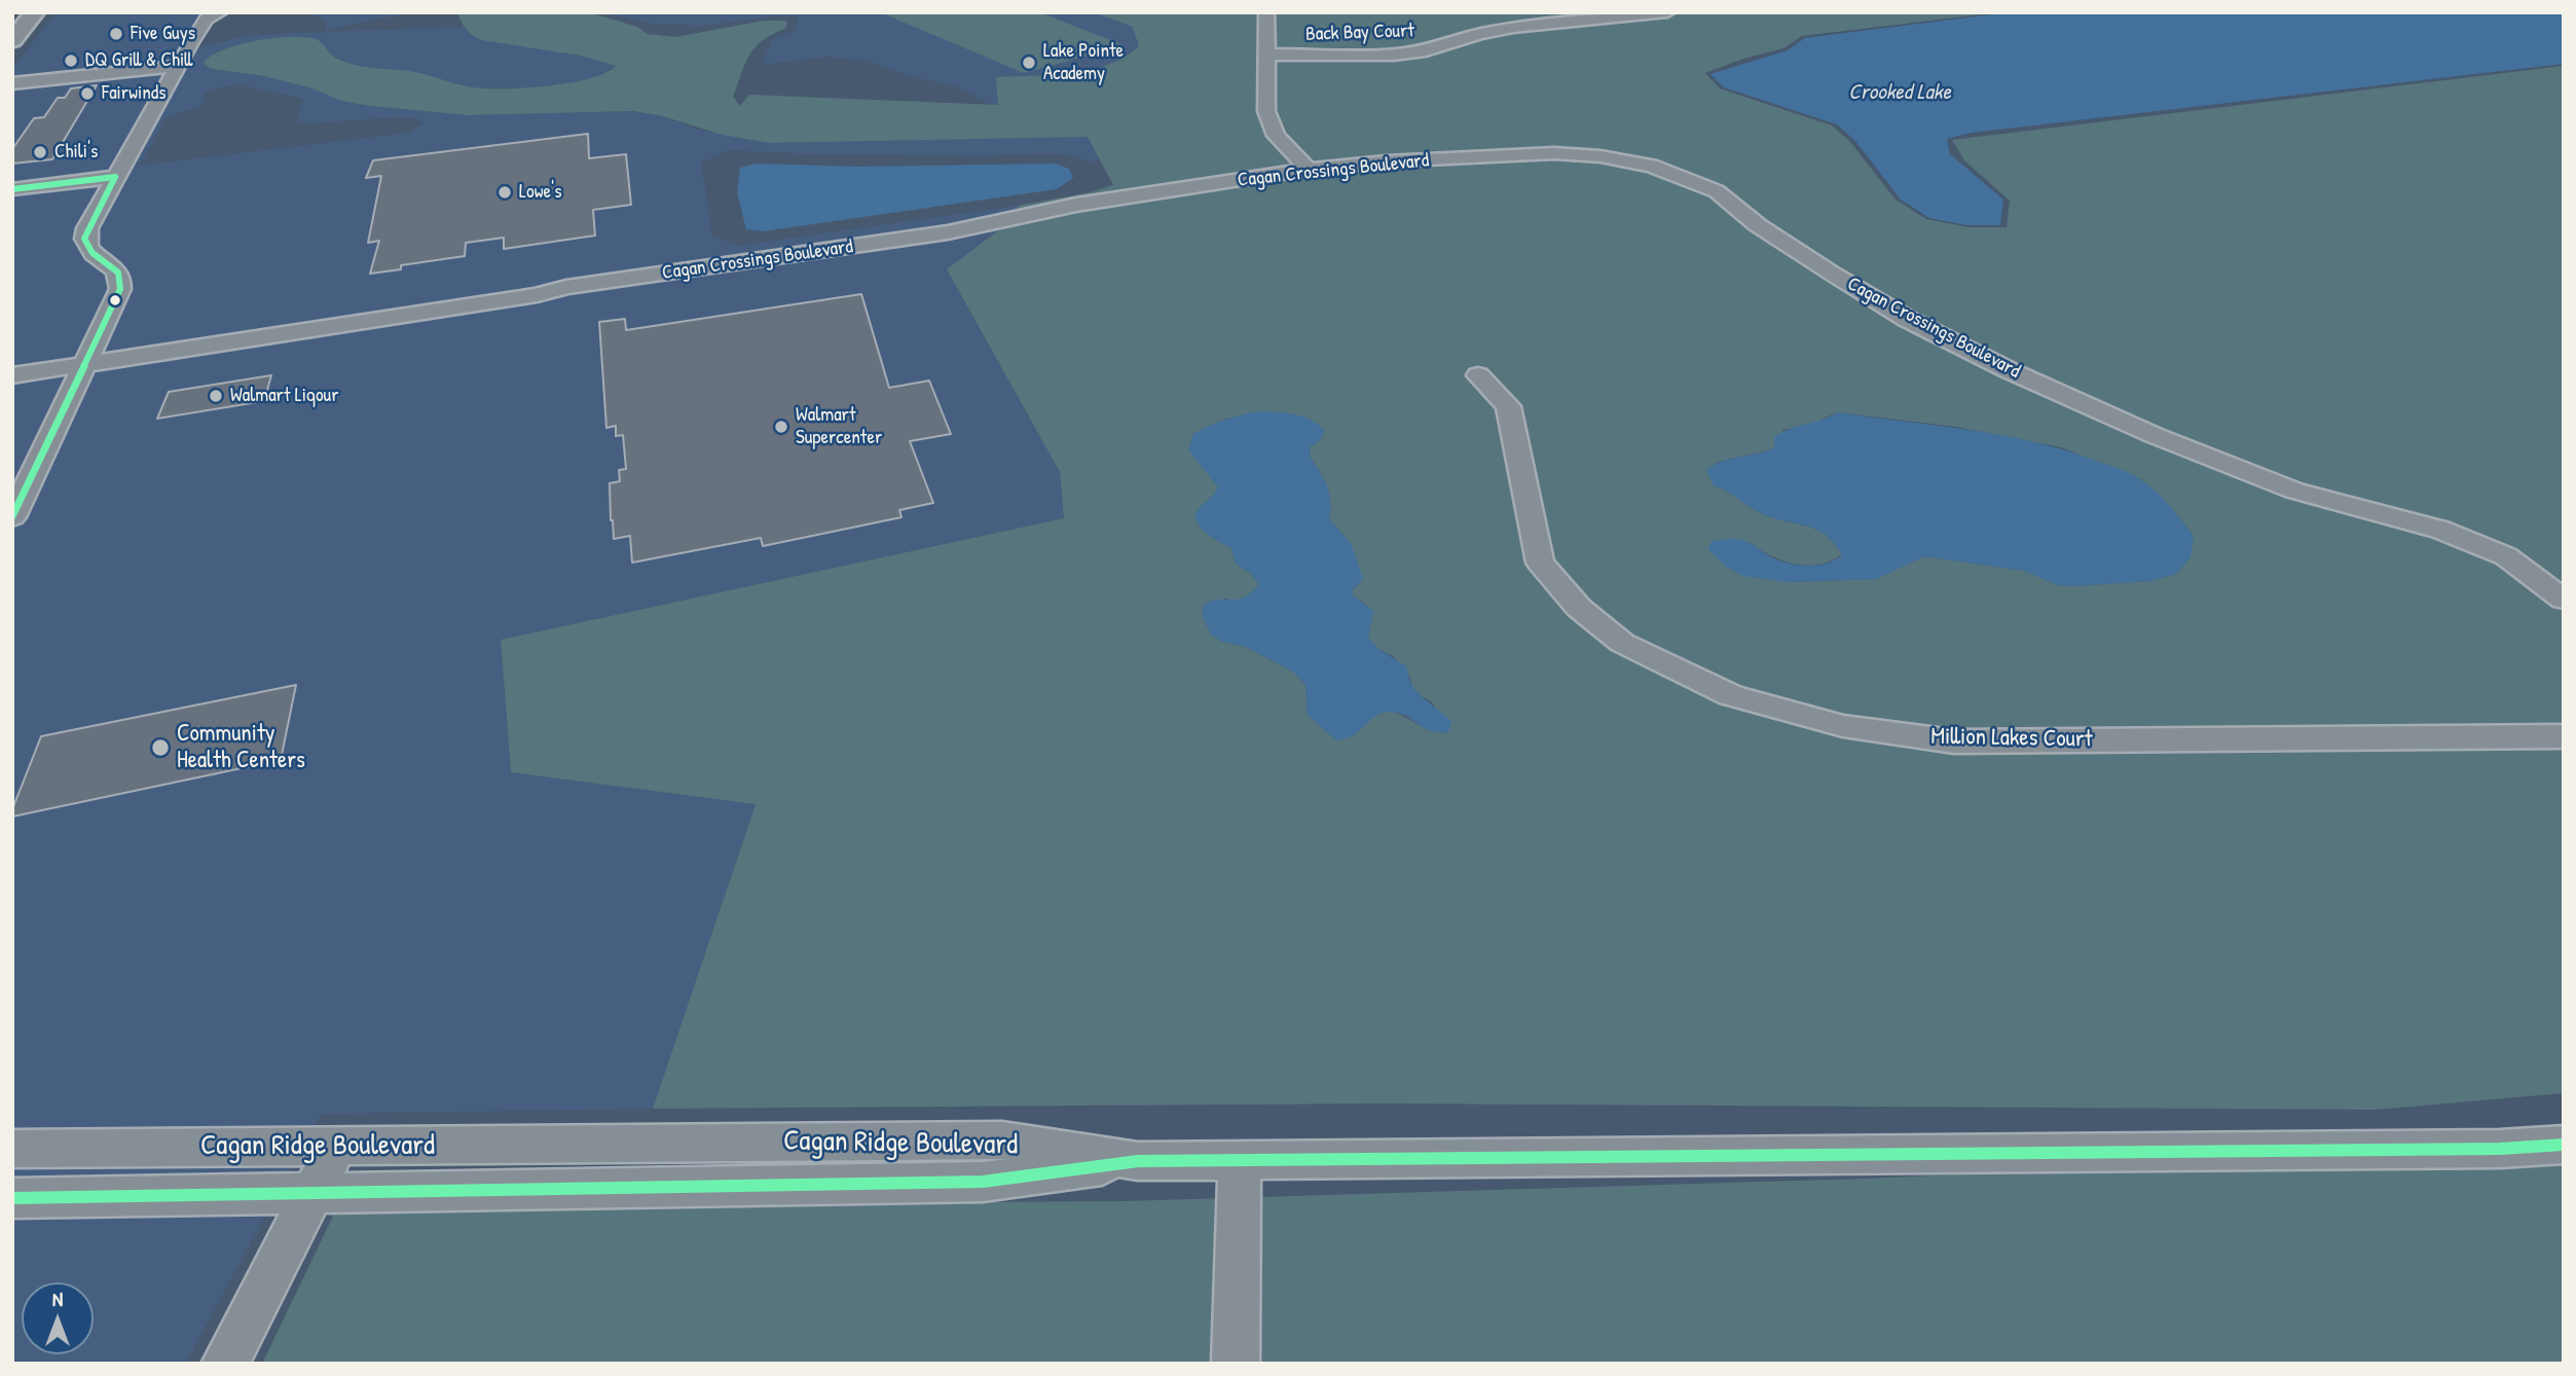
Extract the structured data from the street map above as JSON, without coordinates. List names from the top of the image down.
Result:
{
  "streets": {
    "street": [
      "Back Bay Court",
      "Cagan Crossings Boulevard",
      "Million Lakes Court",
      "Cagan Ridge Boulevard"
    ]
  },
  "water": ["Crooked Lake"],
  "places": [
    "Five Guys",
    "DQ Grill & Chill",
    "Lake Pointe Academy",
    "Fairwinds",
    "Chili's",
    "Lowe's",
    "Walmart Liqour",
    "Walmart Supercenter",
    "Community Health Centers"
  ],
  "north": "top"
}
